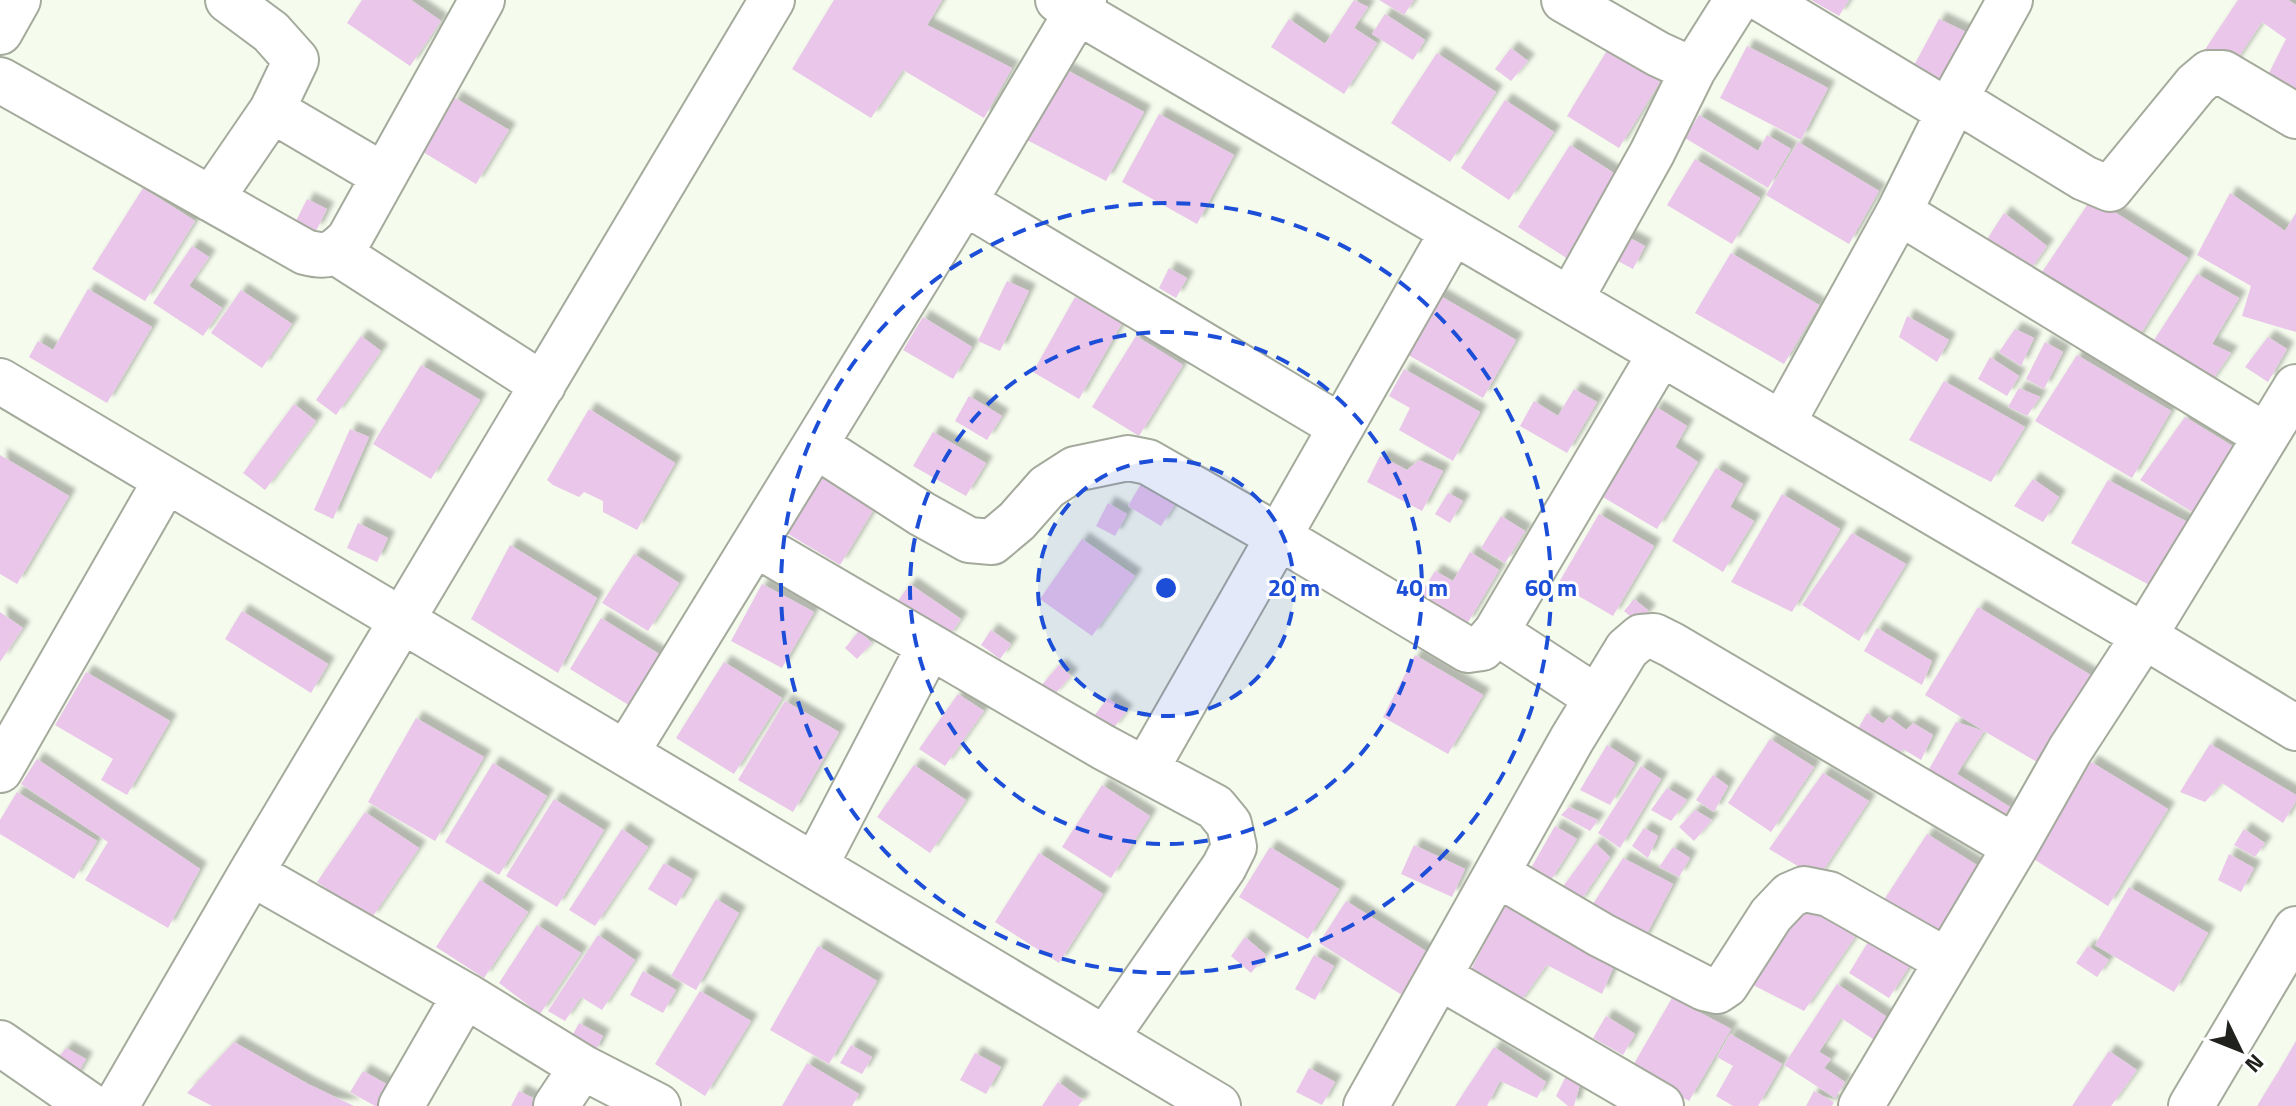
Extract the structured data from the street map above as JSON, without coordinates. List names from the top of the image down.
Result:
{
  "north": "bottom right",
  "rings": ["20 m", "40 m", "60 m"]
}
